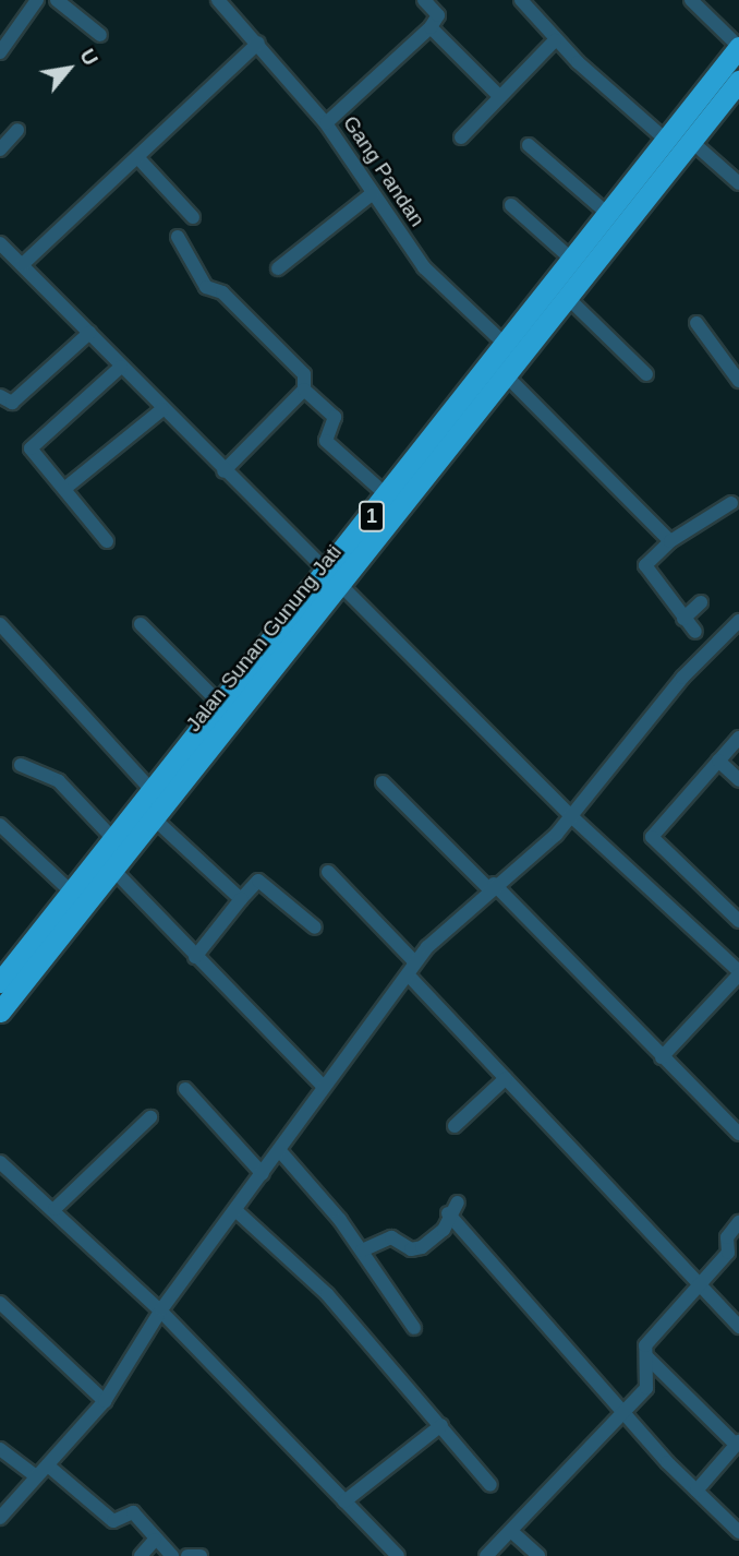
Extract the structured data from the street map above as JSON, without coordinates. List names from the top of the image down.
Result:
{
  "streets": {
    "highway": ["1", "Jalan Sunan Gunung Jati"],
    "street": ["Gang Pandan"]
  },
  "crossings": [
    ["Gang Pandan", "1"],
    ["Gang Pandan", "Jalan Sunan Gunung Jati"],
    ["1", "Jalan Sunan Gunung Jati"]
  ],
  "north": "top right"
}
